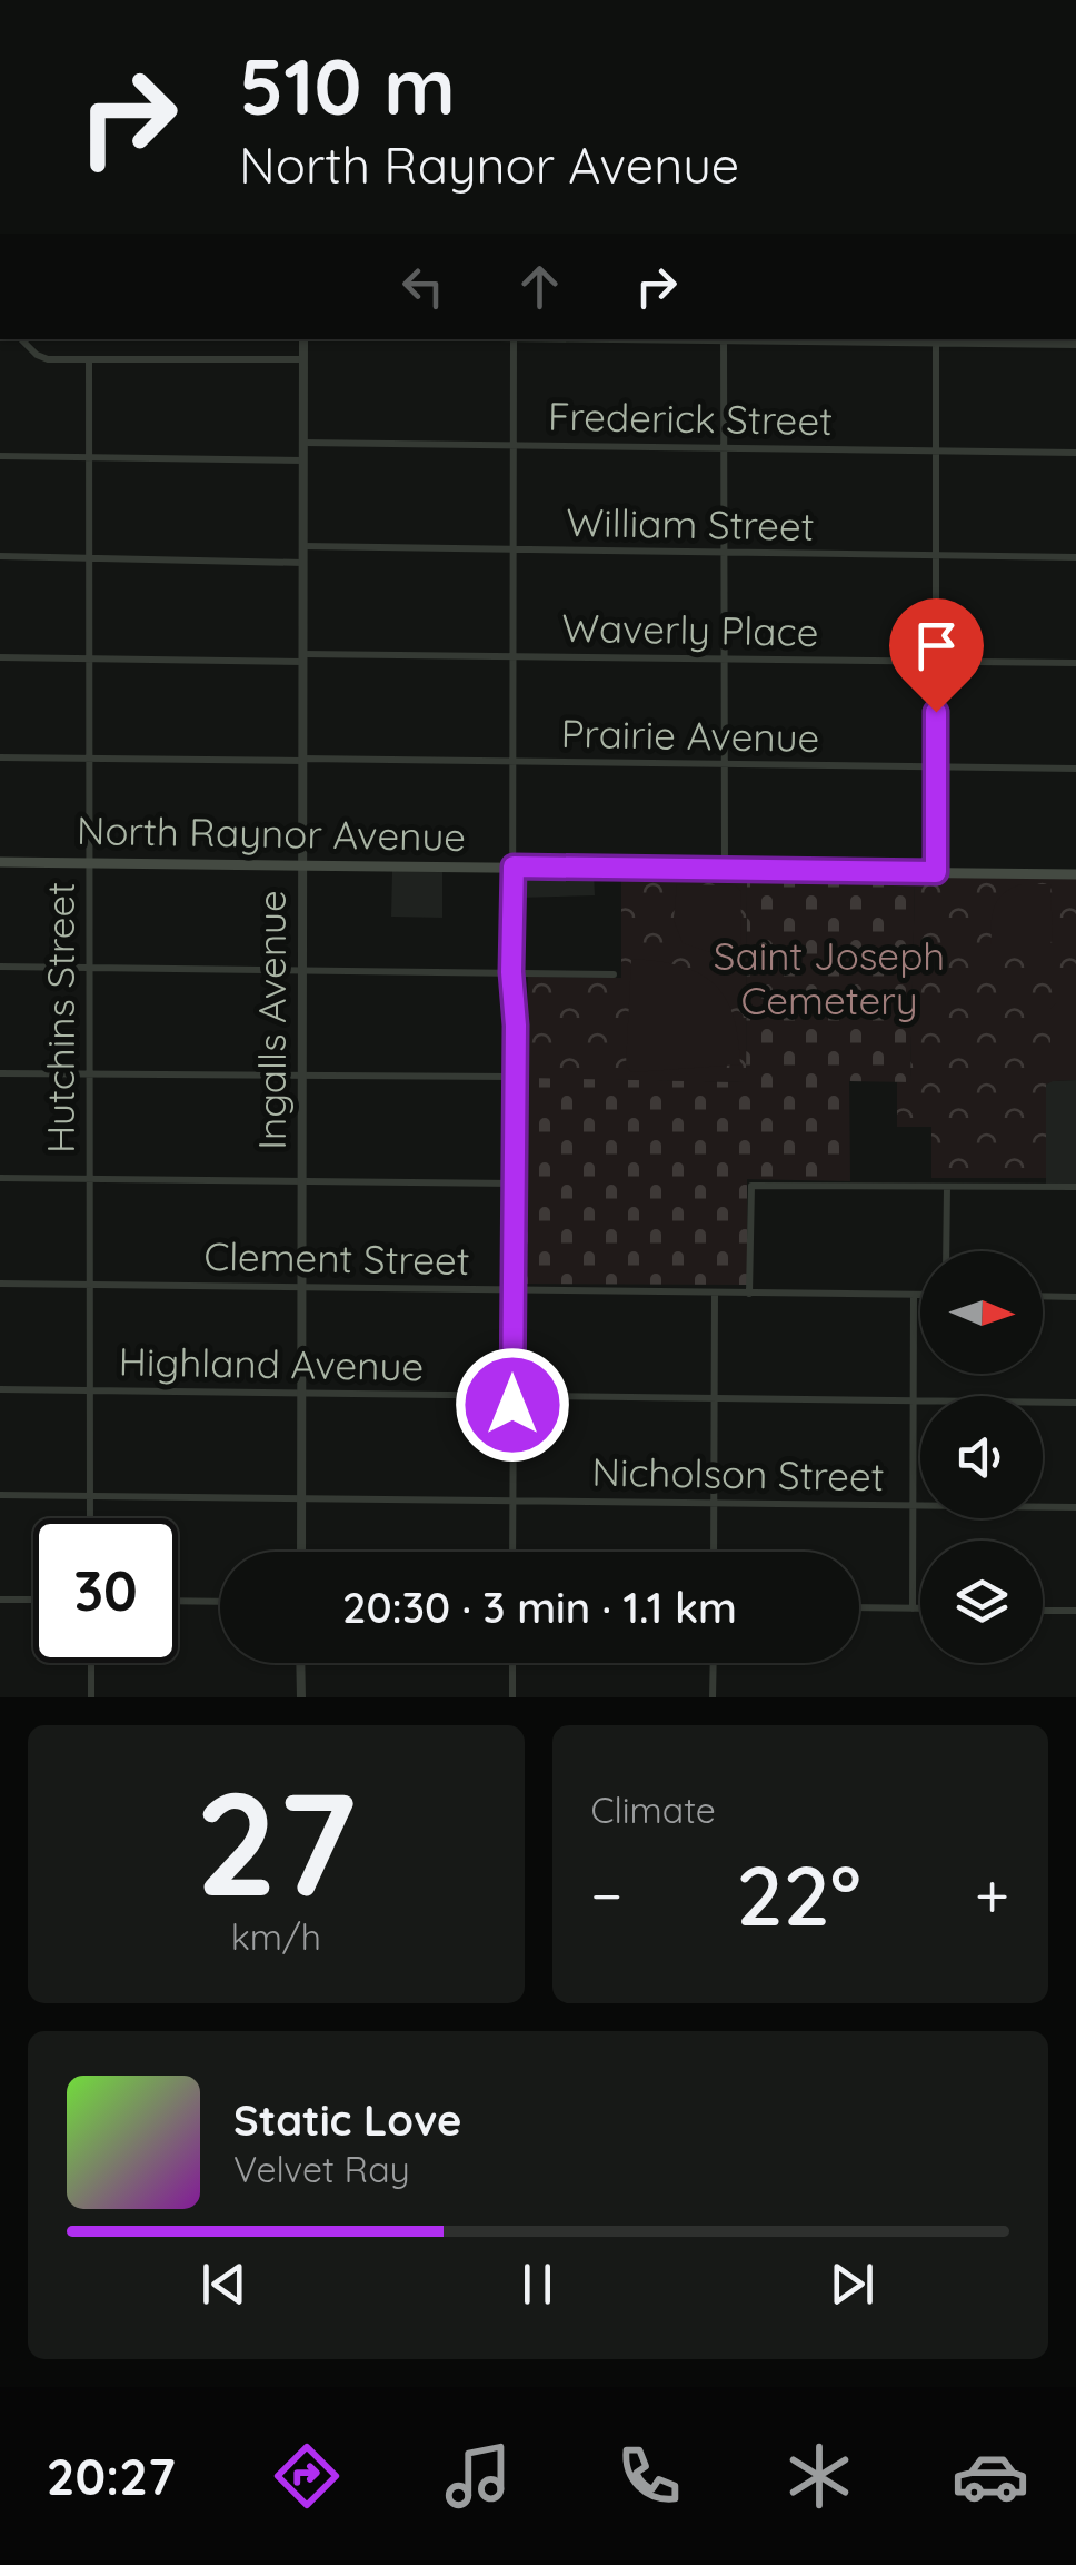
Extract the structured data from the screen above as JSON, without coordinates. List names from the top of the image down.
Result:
{
  "streets": {
    "main road": ["North Raynor Avenue"],
    "street": [
      "Frederick Street",
      "William Street",
      "Waverly Place",
      "Prairie Avenue",
      "Hutchins Street",
      "Ingalls Avenue",
      "Clement Street",
      "Highland Avenue",
      "Nicholson Street"
    ]
  },
  "crossings": [
    ["Frederick Street", "Ingalls Avenue"],
    ["William Street", "Ingalls Avenue"],
    ["Waverly Place", "Hutchins Street"],
    ["Waverly Place", "Ingalls Avenue"],
    ["Prairie Avenue", "Hutchins Street"],
    ["Prairie Avenue", "Ingalls Avenue"],
    ["North Raynor Avenue", "Hutchins Street"],
    ["North Raynor Avenue", "Ingalls Avenue"],
    ["Hutchins Street", "Clement Street"],
    ["Hutchins Street", "Highland Avenue"],
    ["Hutchins Street", "Nicholson Street"],
    ["Ingalls Avenue", "Clement Street"],
    ["Ingalls Avenue", "Highland Avenue"],
    ["Ingalls Avenue", "Nicholson Street"]
  ],
  "parks": ["Saint Joseph Cemetery"],
  "north": "right",
  "page": {
    "turn": ["510 m", "North Raynor Avenue"],
    "limit": "30",
    "trip": "20:30 · 3 min · 1.1 km",
    "tile": [
      ["27", "km/h"],
      "Climate"
    ],
    "heat": ["−", "22°", "+"],
    "song": ["Static Love", "Velvet Ray"],
    "tabs": "20:27"
  }
}
